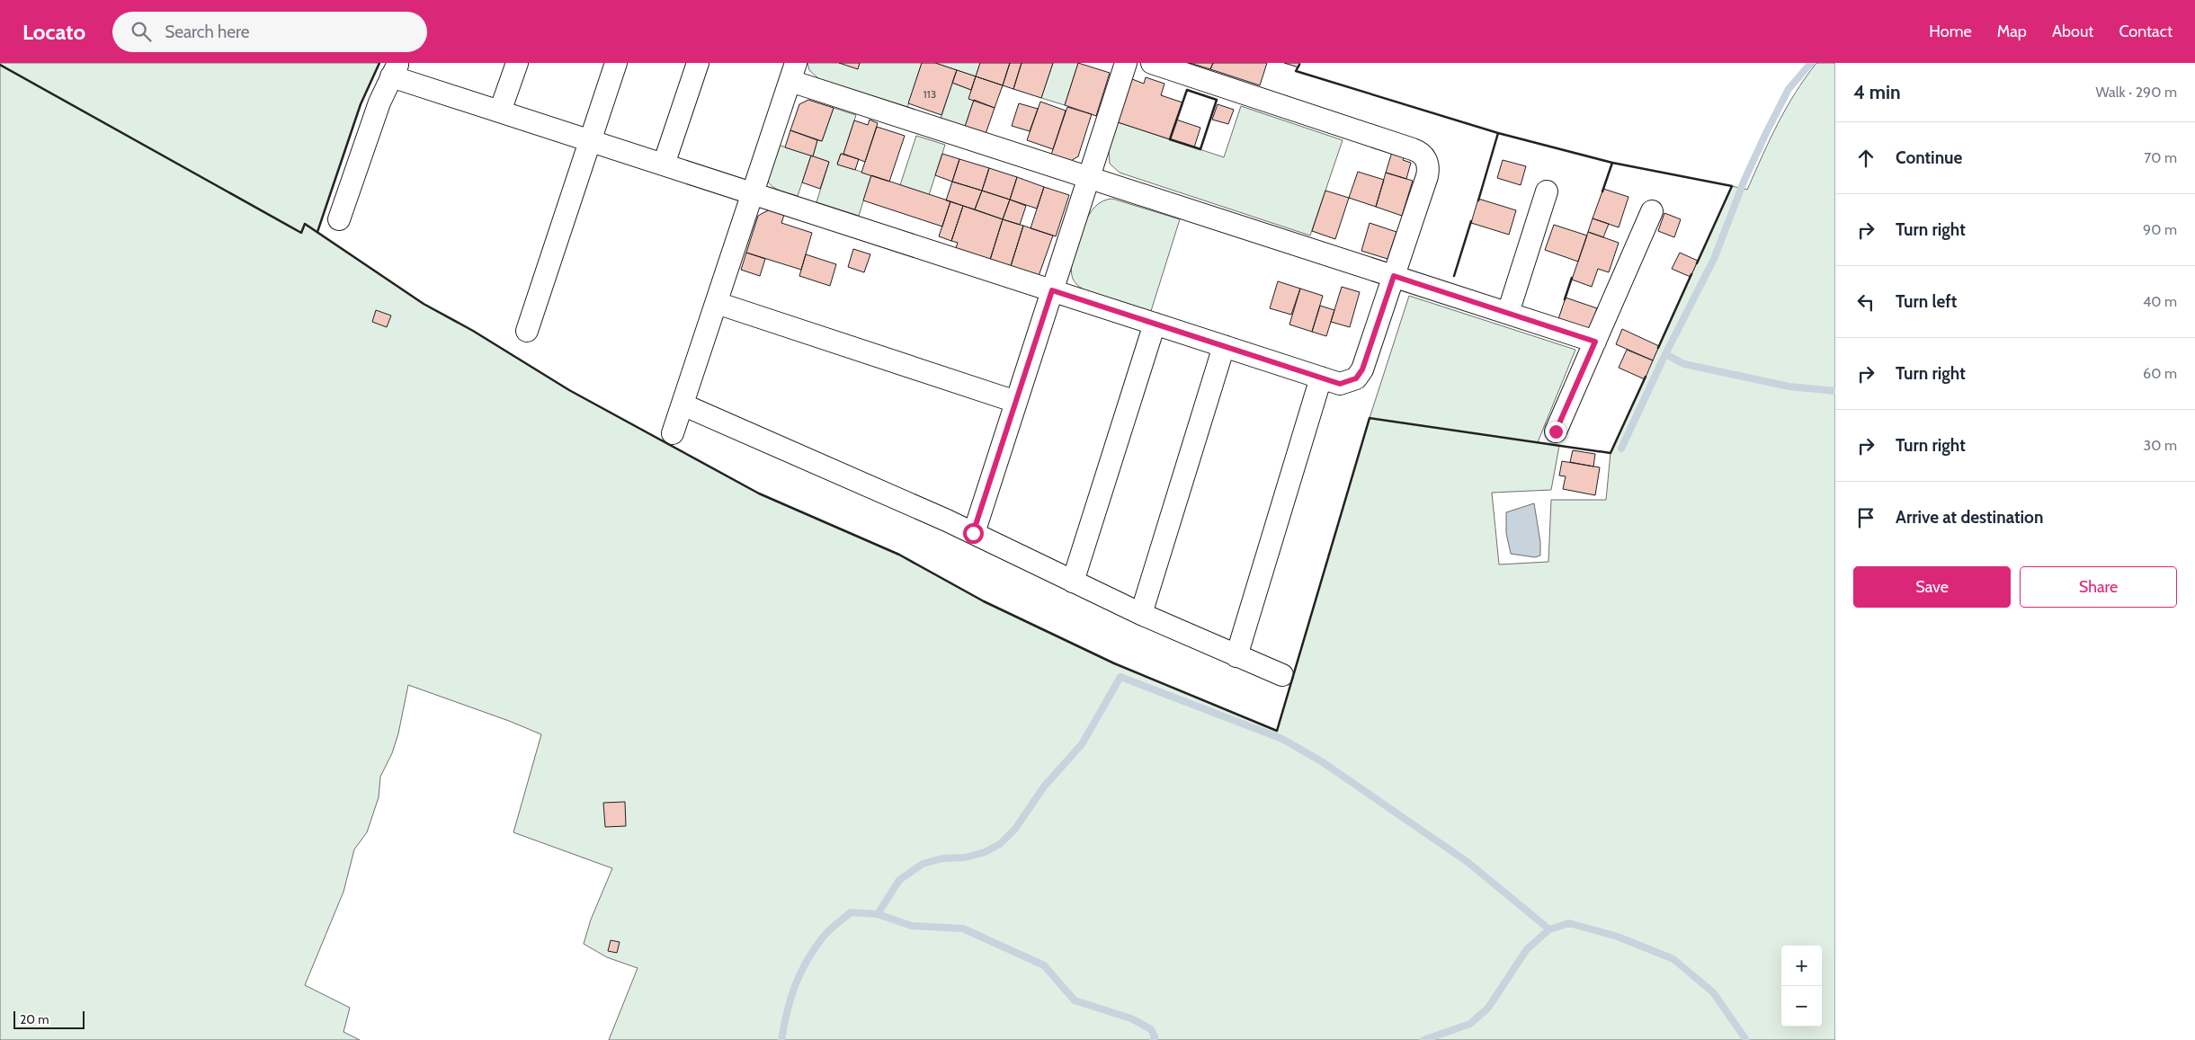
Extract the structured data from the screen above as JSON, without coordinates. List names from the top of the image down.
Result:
{
  "house_numbers": ["113"],
  "scale_bar": "20 m",
  "page": {
    "header": "Locato",
    "search": "Search here",
    "nav": [
      "Home",
      "Map",
      "About",
      "Contact"
    ],
    "heading": ["4 min", "Walk · 290 m"],
    "list": [
      ["Continue", "70 m"],
      ["Turn right", "90 m"],
      ["Turn left", "40 m"],
      ["Turn right", "60 m"],
      ["Turn right", "30 m"],
      "Arrive at destination"
    ],
    "buttons": ["Save", "Share"],
    "map_buttons": ["+", "−"],
    "scale": "20 m"
  }
}
